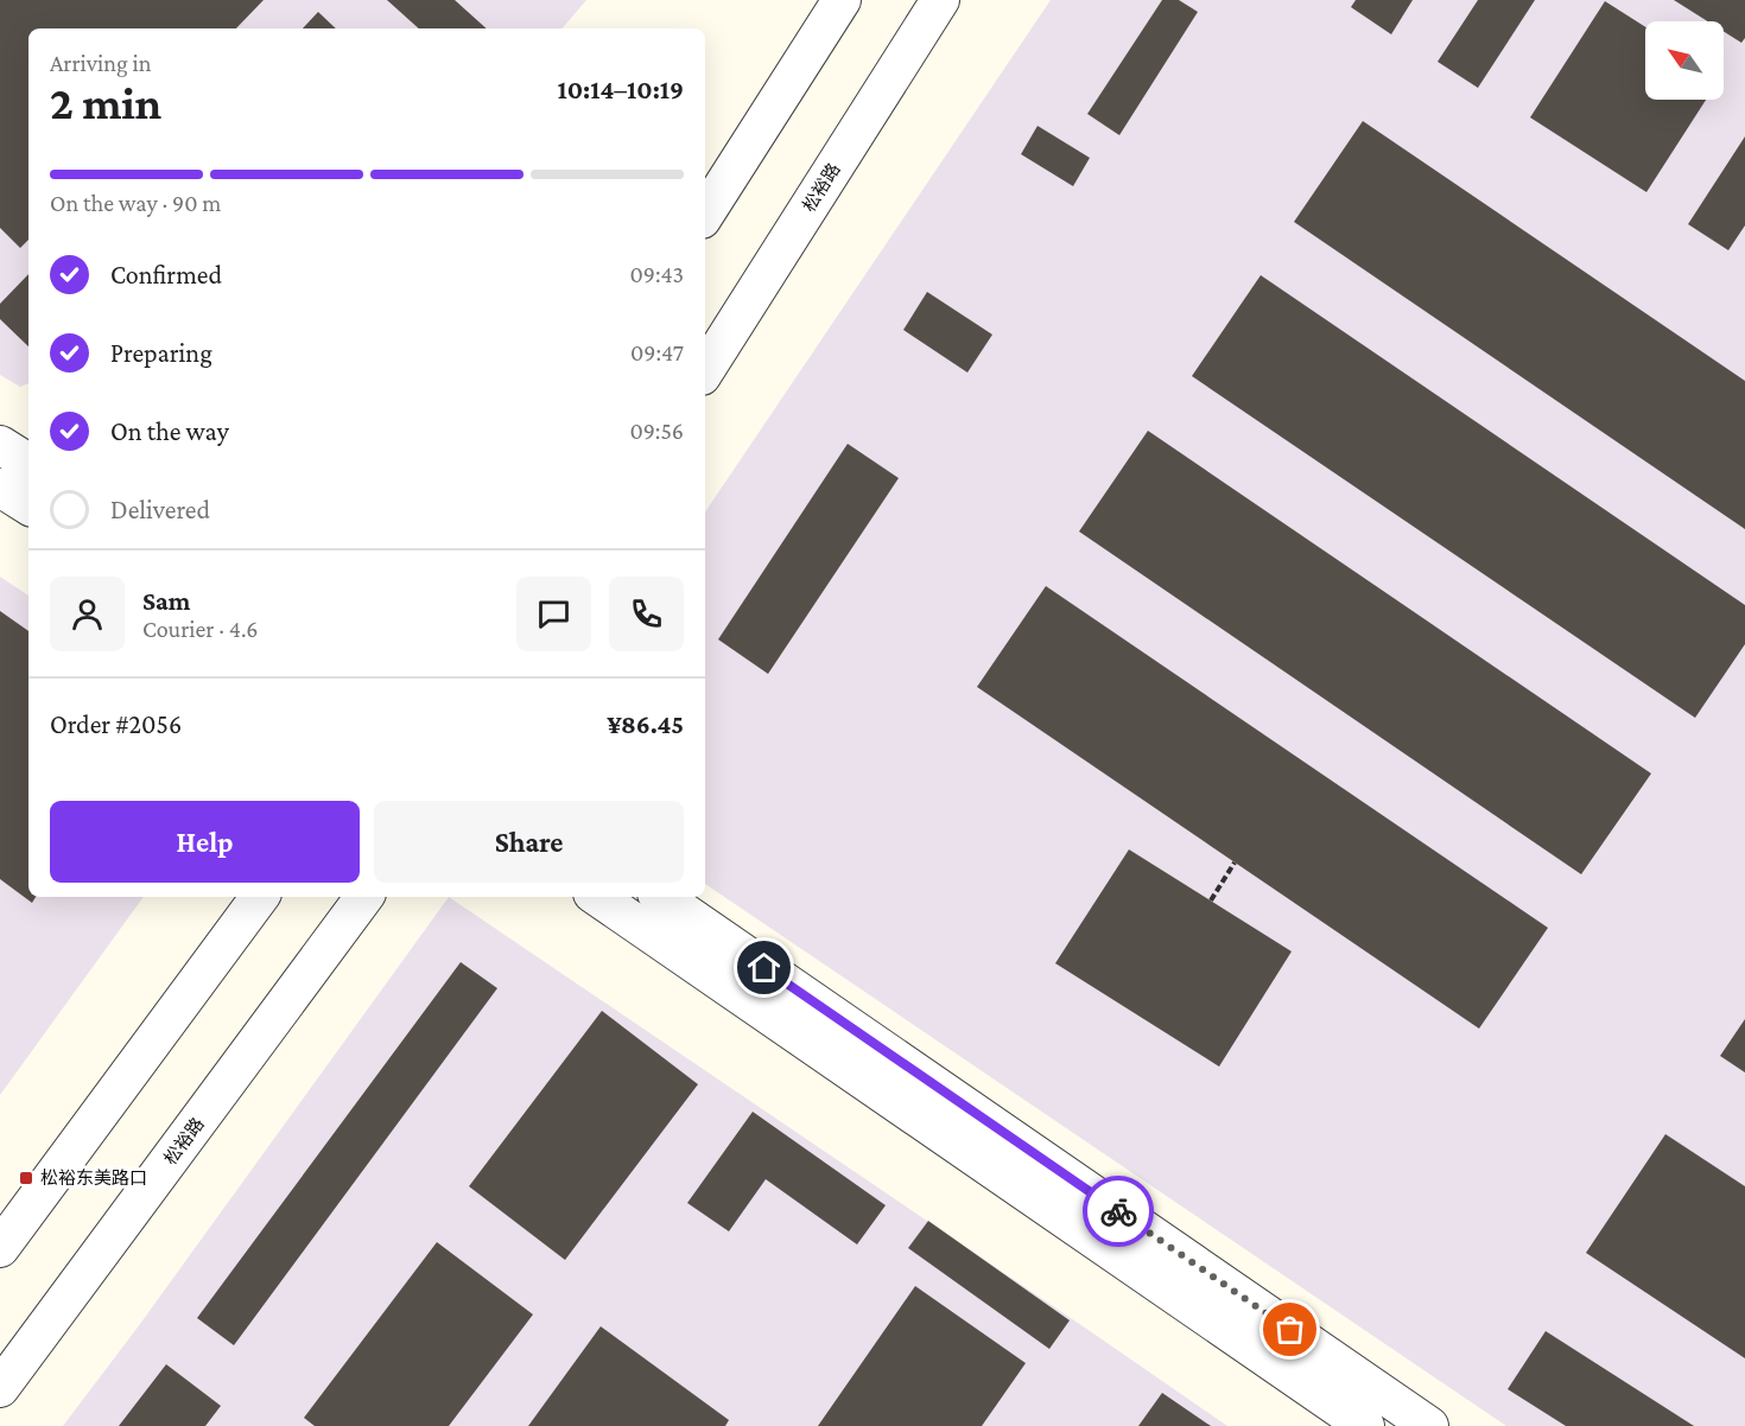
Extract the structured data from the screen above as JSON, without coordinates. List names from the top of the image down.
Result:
{
  "streets": {
    "street": ["松裕路"]
  },
  "places": {
    "transit": ["松裕东美路口"]
  },
  "north": "top left",
  "page": {
    "heading": ["2 min", "Arriving in", "10:14–10:19"],
    "panel": [
      "Sam",
      "Courier · 4.6",
      "Order #2056",
      "¥86.45"
    ],
    "bar": "On the way · 90 m",
    "list": [
      ["Confirmed", "09:43"],
      ["Preparing", "09:47"],
      ["On the way", "09:56"],
      "Delivered"
    ],
    "buttons": ["Help", "Share"]
  }
}
